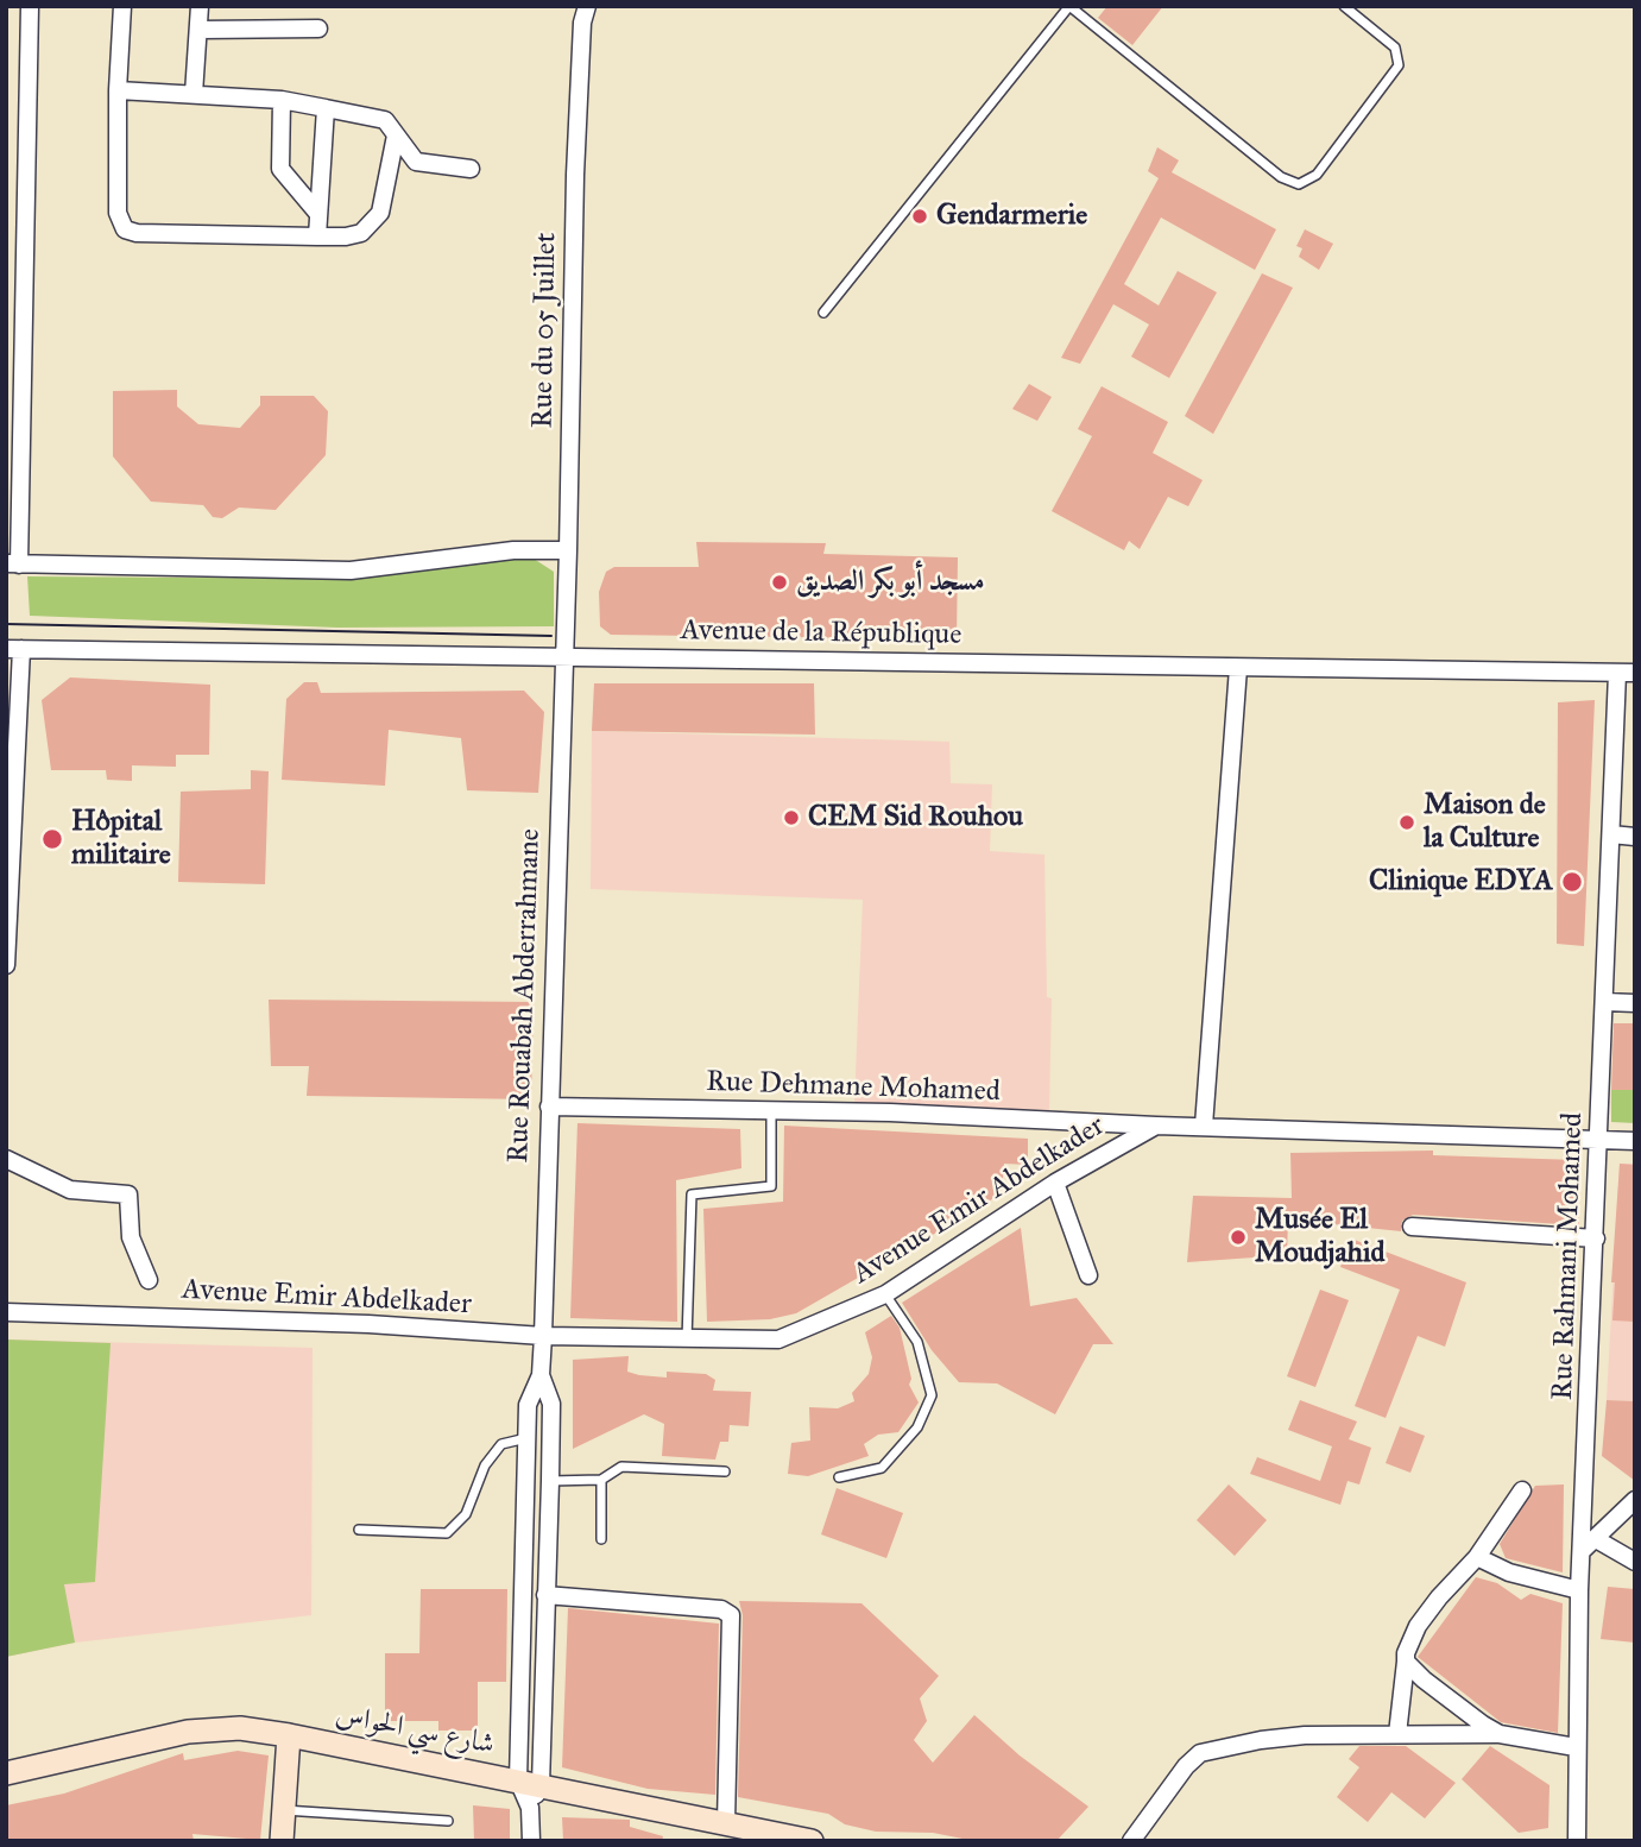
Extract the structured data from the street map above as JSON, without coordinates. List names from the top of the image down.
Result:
{
  "streets": {
    "street": [
      "Rue du 05 Juillet",
      "Avenue de la République",
      "Rue Rouabah Abderrahmane",
      "Rue Dehmane Mohamed",
      "Avenue Emir Abdelkader",
      "Rue Rahmani Mohamed",
      "شارع سي الحواس"
    ]
  },
  "crossings": [
    ["Rue du 05 Juillet", "Avenue de la République"],
    ["Rue du 05 Juillet", "Rue Rouabah Abderrahmane"],
    ["Avenue de la République", "Rue Rouabah Abderrahmane"],
    ["Avenue de la République", "Rue Rahmani Mohamed"],
    ["Rue Rouabah Abderrahmane", "Rue Dehmane Mohamed"],
    ["Rue Rouabah Abderrahmane", "Avenue Emir Abdelkader"],
    ["Rue Dehmane Mohamed", "Avenue Emir Abdelkader"],
    ["Avenue Emir Abdelkader", "Rue Rahmani Mohamed"]
  ],
  "places": [
    "Gendarmerie",
    "مسجد أبو بكر الصديق",
    "CEM Sid Rouhou",
    "Maison de la Culture",
    "Hôpital militaire",
    "Clinique EDYA",
    "Musée El Moudjahid"
  ]
}
